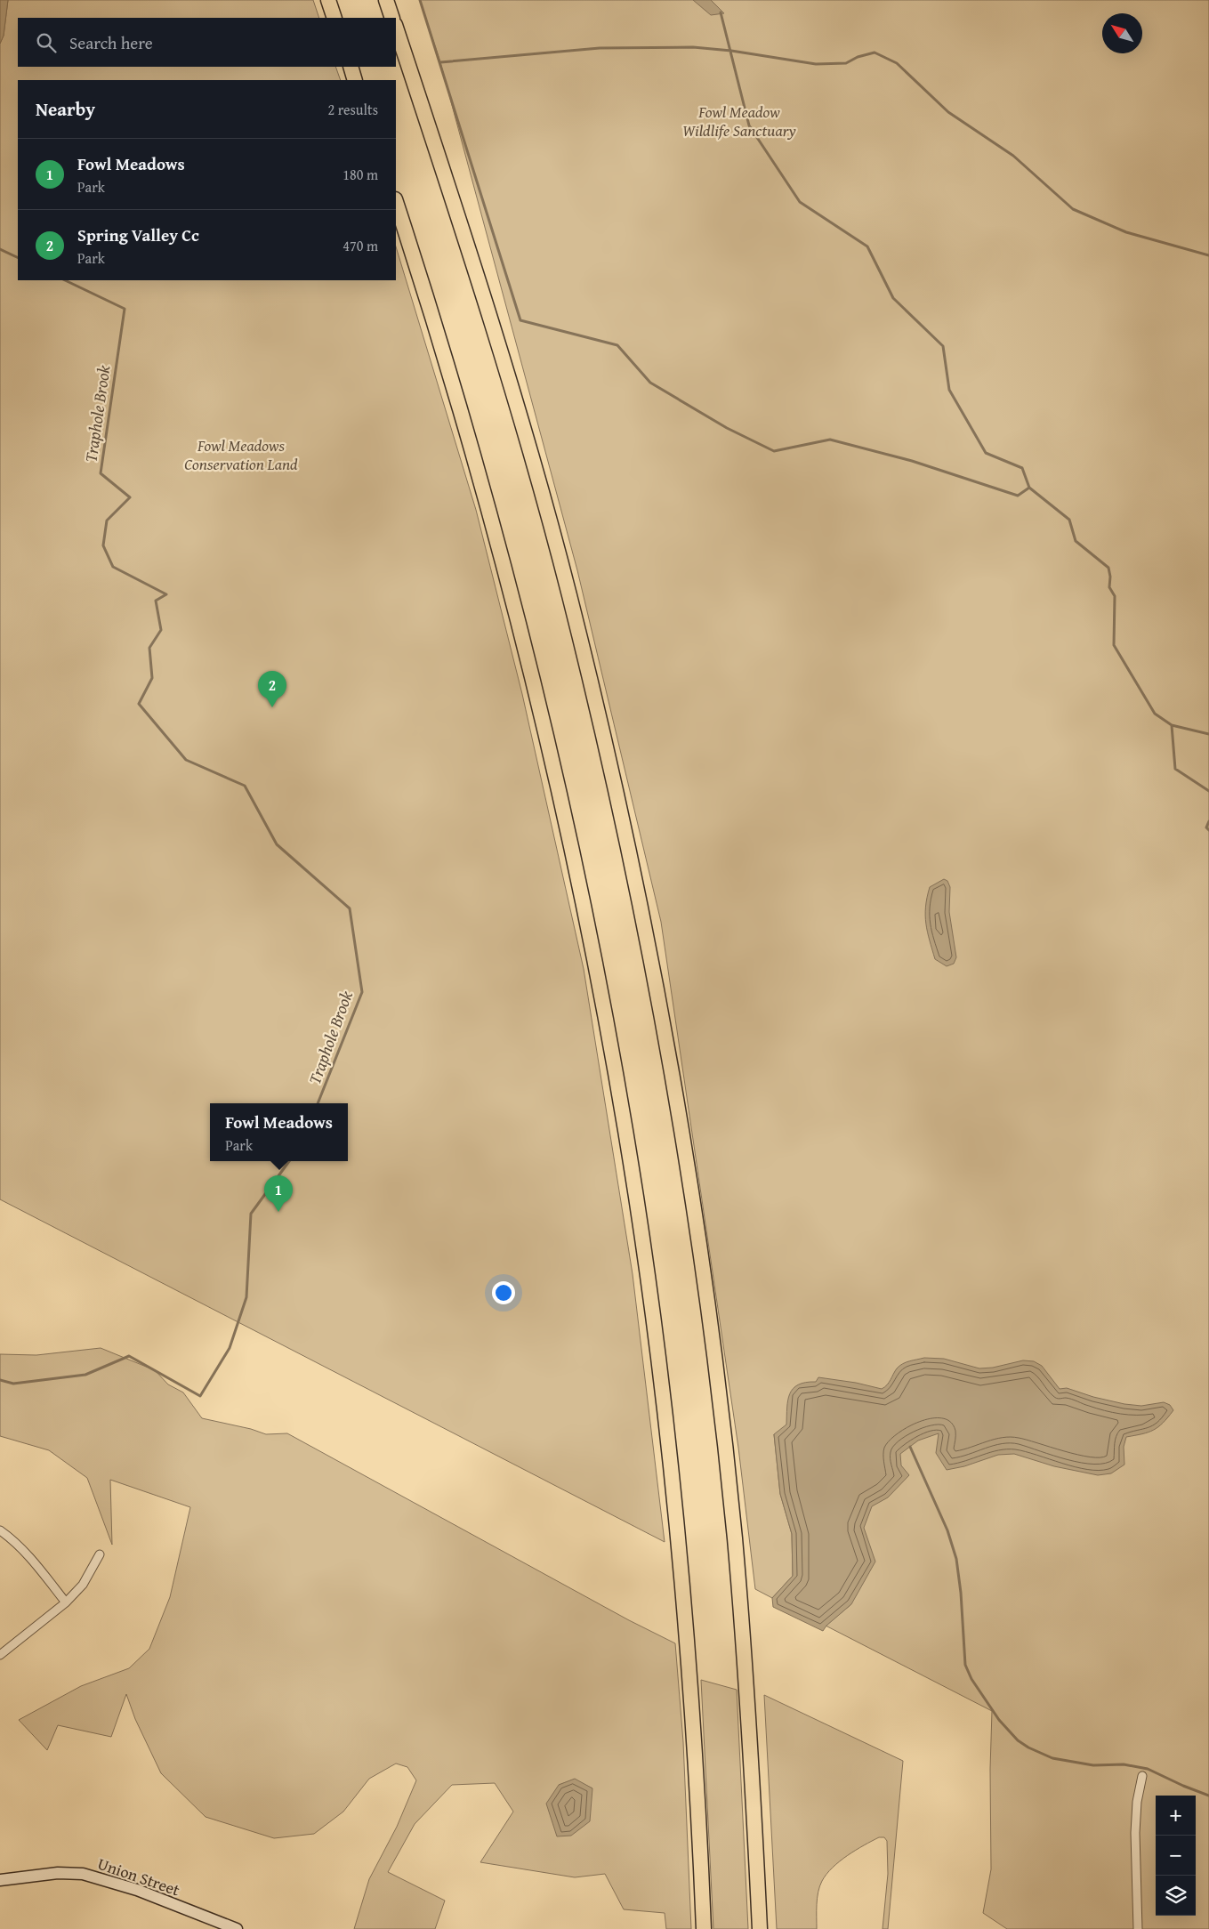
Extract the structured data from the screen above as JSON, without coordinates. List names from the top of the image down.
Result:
{
  "streets": {
    "main road": ["Union Street"]
  },
  "water": ["Traphole Brook"],
  "parks": ["Fowl Meadow Wildlife Sanctuary", "Fowl Meadows Conservation Land"],
  "north": "top left",
  "page": {
    "search": "Search here",
    "heading": ["Nearby", "2 results"],
    "list": [
      {
        "mark": "1",
        "name": "Fowl Meadows",
        "note": "Park",
        "value": "180 m"
      },
      {
        "mark": "2",
        "name": "Spring Valley Cc",
        "note": "Park",
        "value": "470 m"
      }
    ],
    "pins": ["2", "1"],
    "popup": ["Fowl Meadows", "Park"],
    "map_buttons": ["+", "−"]
  }
}
